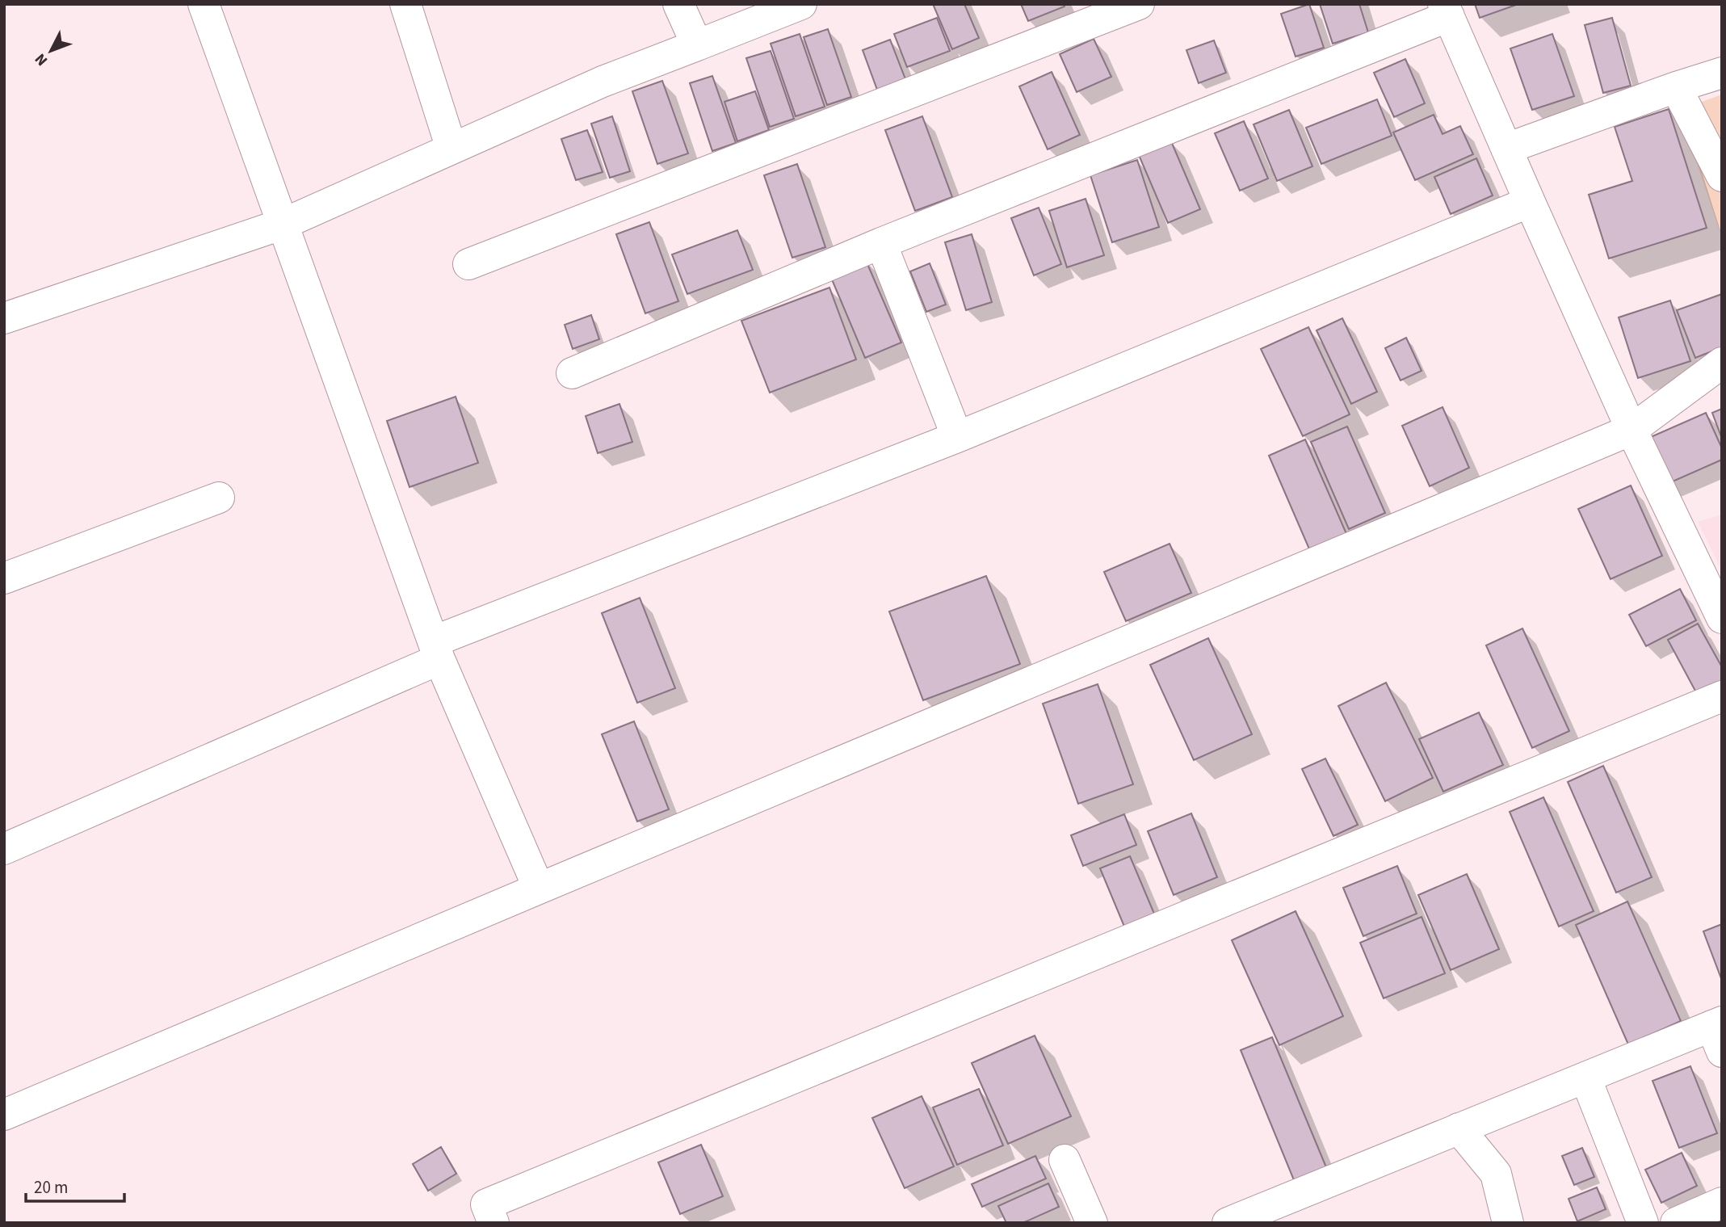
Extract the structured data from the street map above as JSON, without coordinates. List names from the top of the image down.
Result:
{
  "scale_bar": "20 m",
  "north": "bottom left"
}
